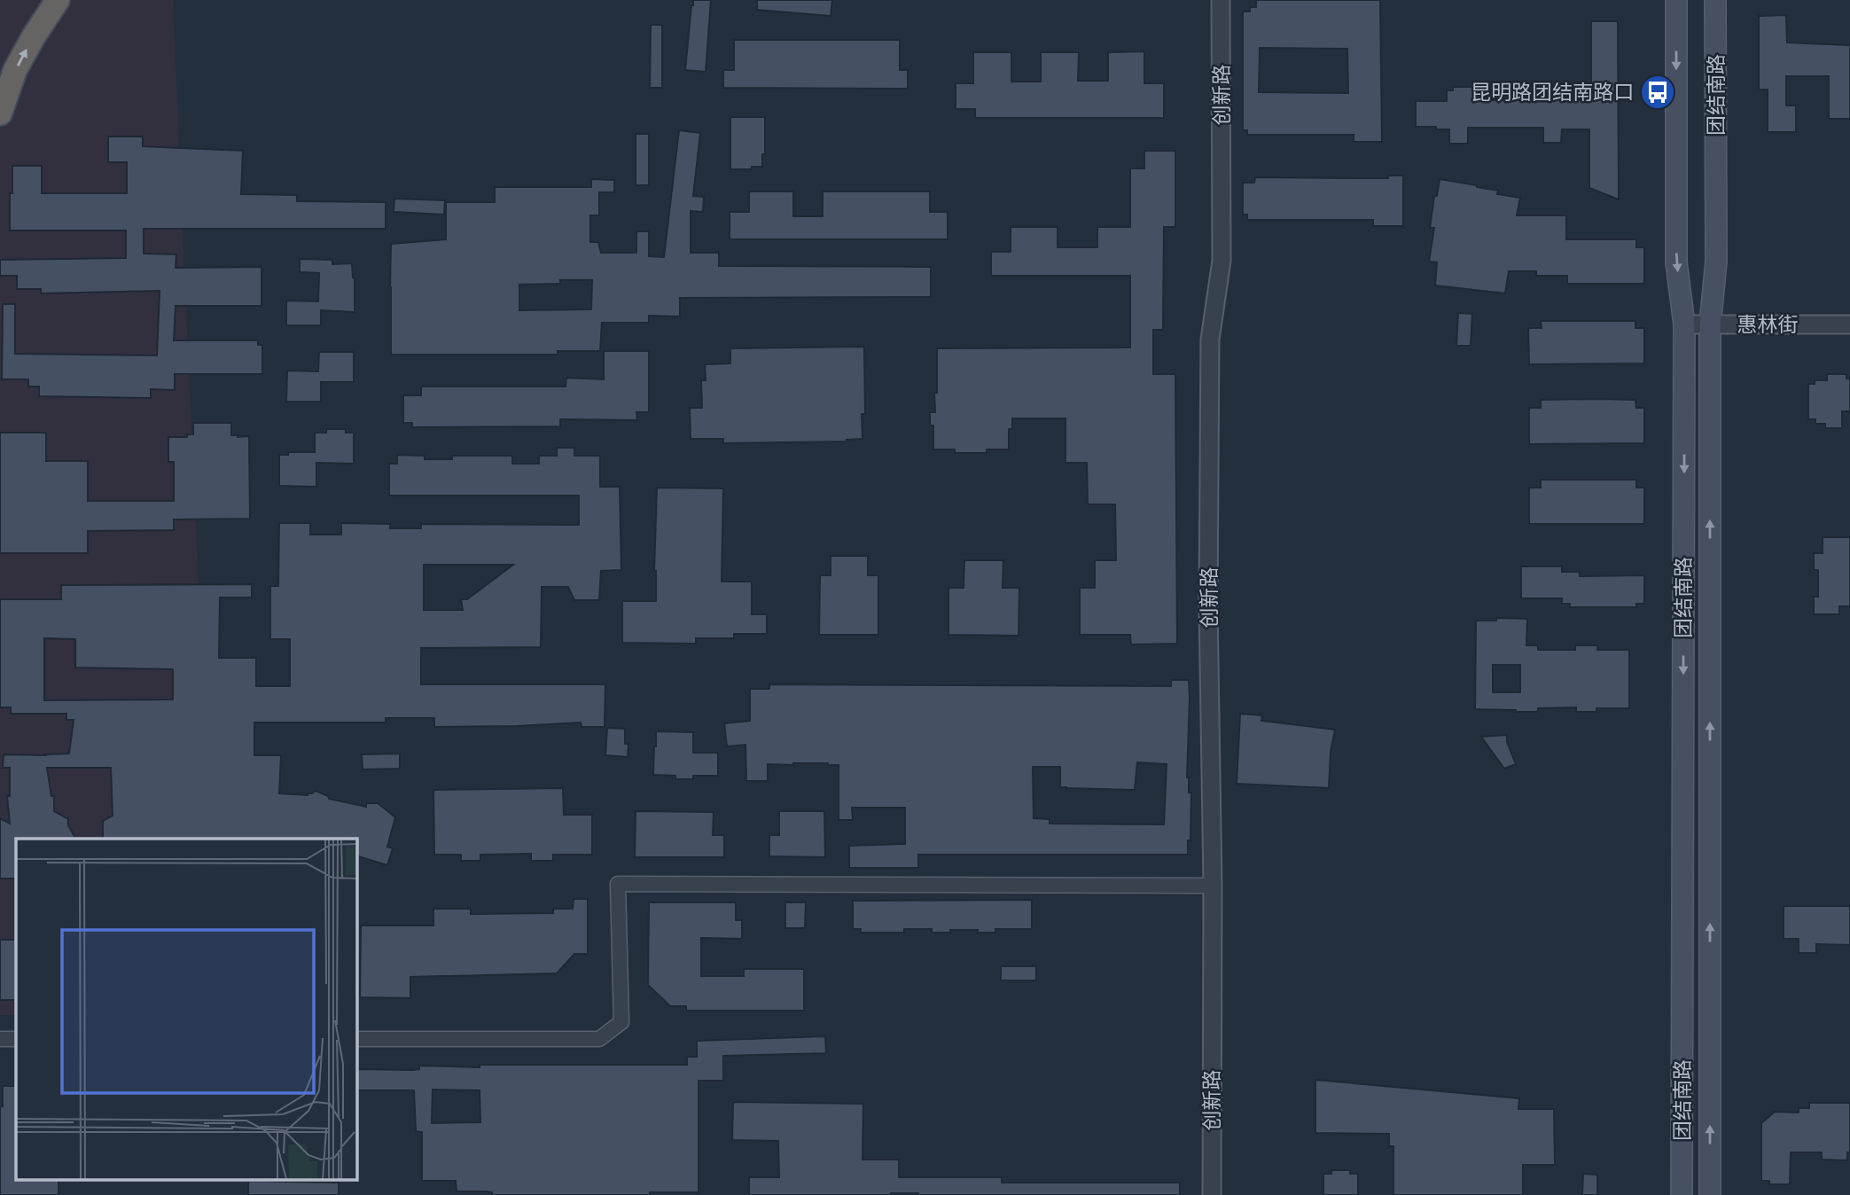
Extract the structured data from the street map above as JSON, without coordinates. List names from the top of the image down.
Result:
{
  "streets": {
    "main road": ["团结南路"],
    "street": ["创新路", "惠林街"]
  },
  "crossings": [
    ["团结南路", "惠林街"]
  ],
  "places": {
    "bus stop": ["昆明路团结南路口"]
  }
}
